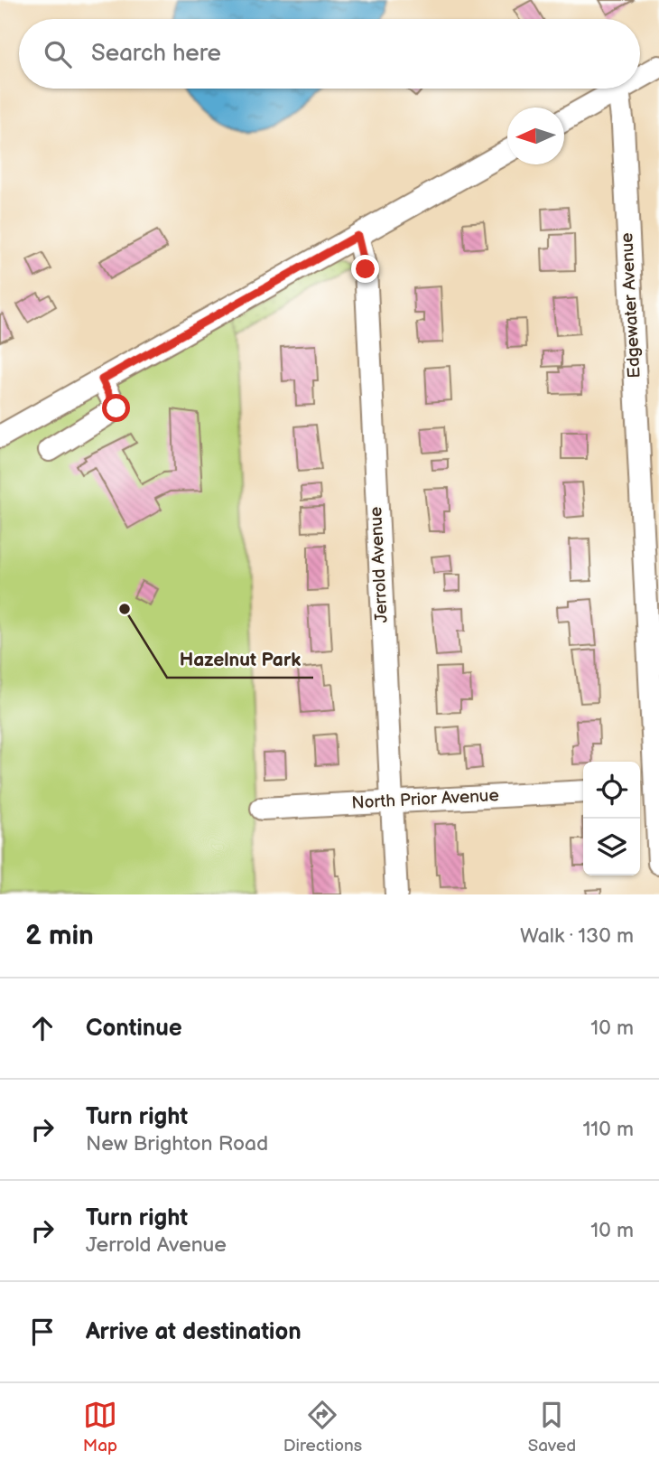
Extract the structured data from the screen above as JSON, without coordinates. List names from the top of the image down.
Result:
{
  "streets": {
    "street": ["Edgewater Avenue", "Jerrold Avenue", "North Prior Avenue"]
  },
  "crossings": [
    ["Jerrold Avenue", "North Prior Avenue"]
  ],
  "places": ["Hazelnut Park"],
  "north": "left",
  "page": {
    "search": "Search here",
    "heading": ["2 min", "Walk · 130 m"],
    "list": [
      ["Continue", "10 m"],
      ["Turn right", "New Brighton Road", "110 m"],
      ["Turn right", "Jerrold Avenue", "10 m"],
      "Arrive at destination"
    ],
    "nav": ["Map", "Directions", "Saved"]
  }
}
